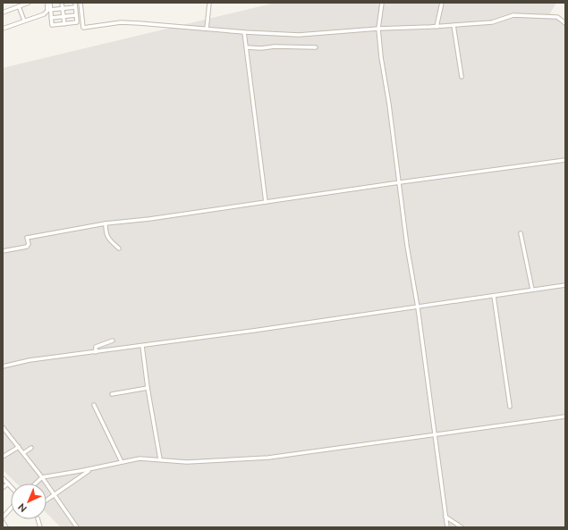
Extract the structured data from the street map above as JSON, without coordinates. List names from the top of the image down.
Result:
{
  "north": "bottom left"
}
